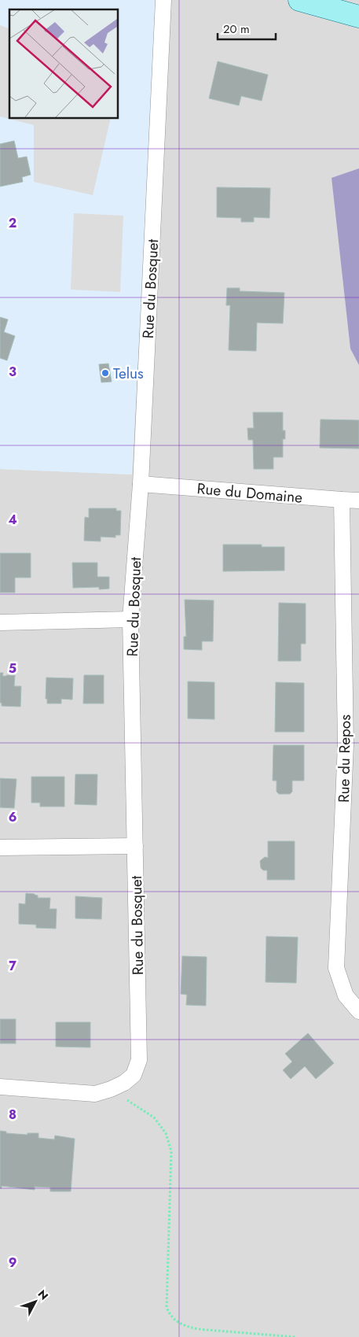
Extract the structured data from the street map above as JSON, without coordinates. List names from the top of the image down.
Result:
{
  "streets": {
    "street": ["Rue du Bosquet", "Rue du Domaine", "Rue du Repos"]
  },
  "crossings": [
    ["Rue du Bosquet", "Rue du Domaine"],
    ["Rue du Domaine", "Rue du Repos"]
  ],
  "places": ["Telus"],
  "scale_bar": "20 m",
  "north": "top right",
  "grid": {
    "rows": [
      "2",
      "3",
      "4",
      "5",
      "6",
      "7",
      "8",
      "9"
    ]
  }
}
